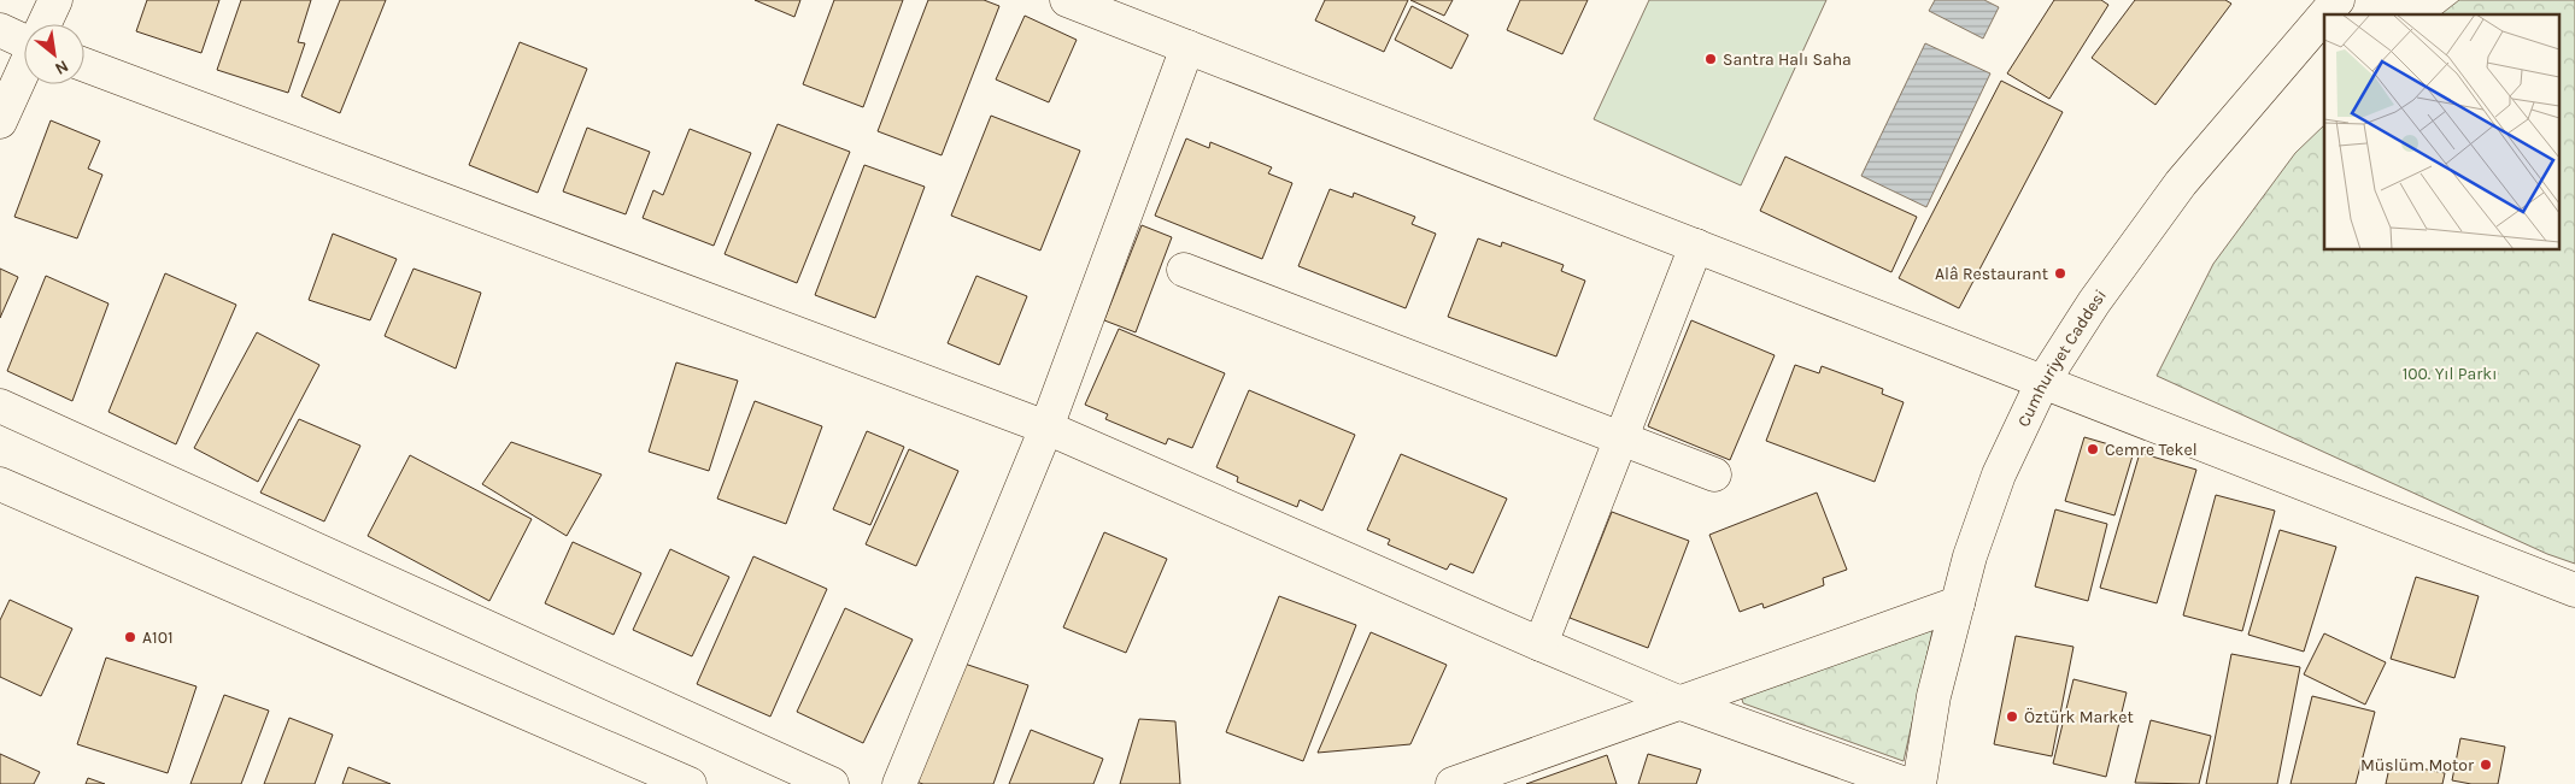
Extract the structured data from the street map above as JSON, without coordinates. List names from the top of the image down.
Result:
{
  "streets": {
    "street": ["Cumhuriyet Caddesi"]
  },
  "parks": ["100. Yıl Parkı"],
  "places": [
    "Santra Halı Saha",
    "Alâ Restaurant",
    "Cemre Tekel",
    "A101",
    "Öztürk Market",
    "Müslüm Motor"
  ],
  "north": "bottom right"
}
